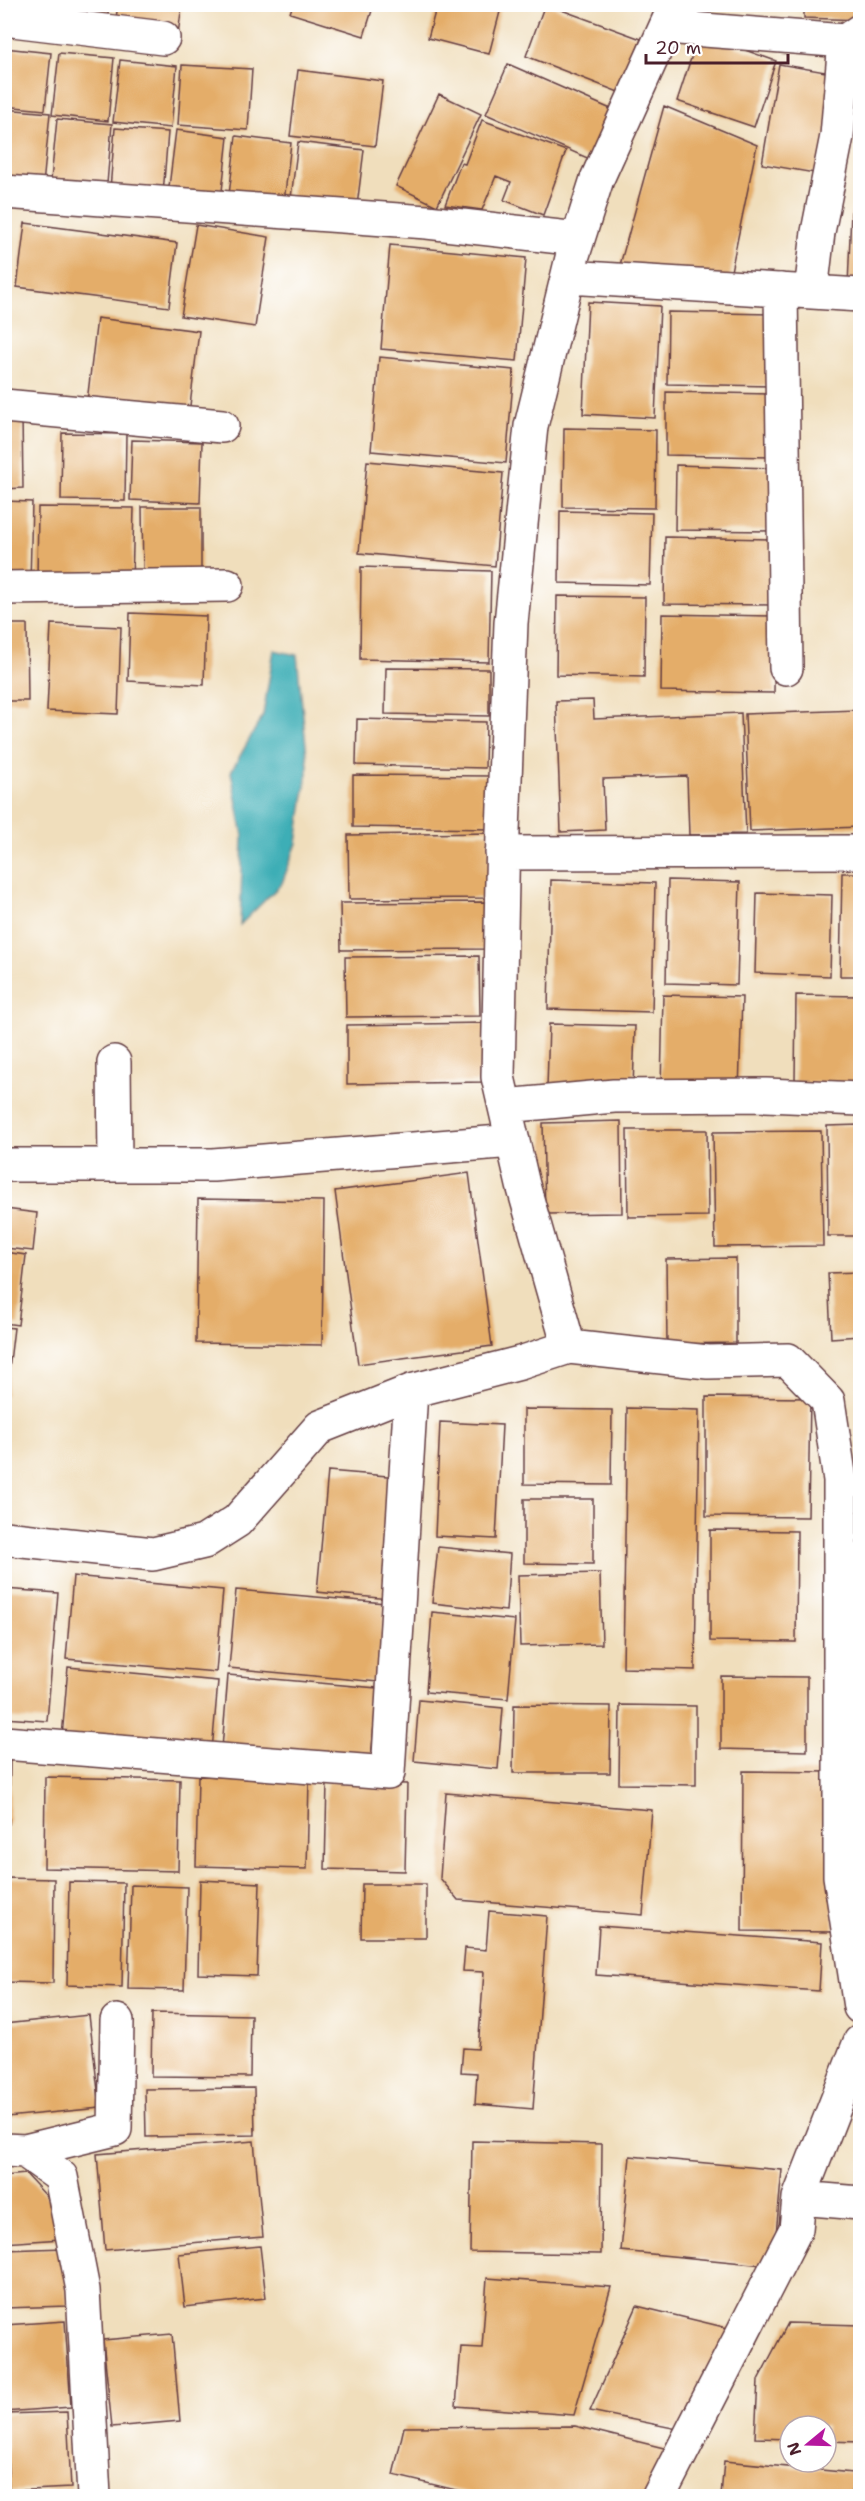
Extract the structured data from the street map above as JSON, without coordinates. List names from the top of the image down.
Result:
{
  "scale_bar": "20 m",
  "north": "left"
}
